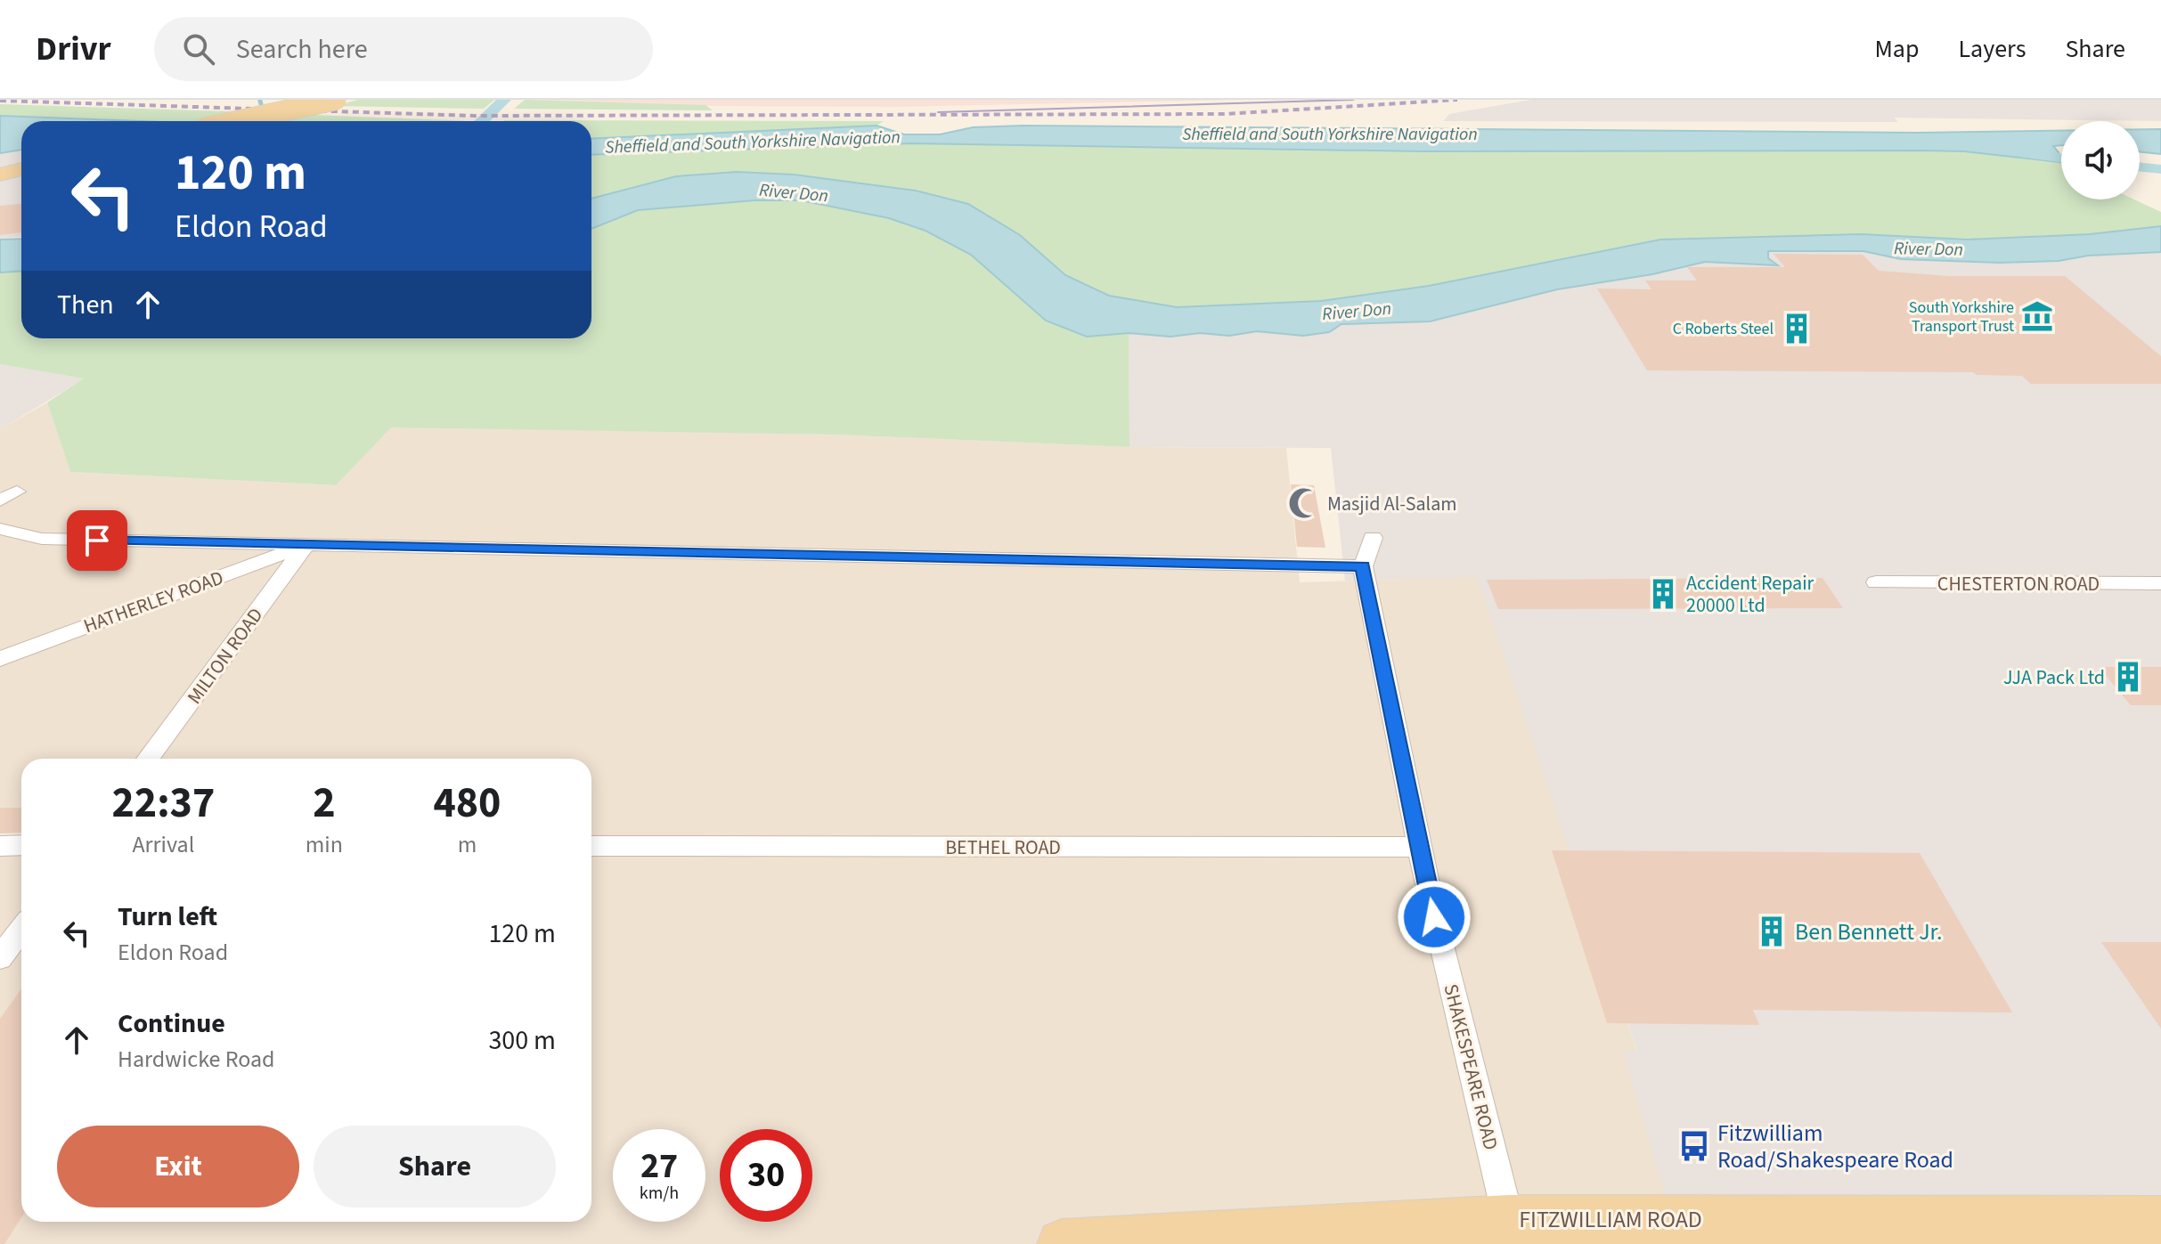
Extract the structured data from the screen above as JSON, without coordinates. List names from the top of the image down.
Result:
{
  "streets": {
    "main road": ["FITZWILLIAM ROAD"],
    "street": [
      "CHESTERTON ROAD",
      "HATHERLEY ROAD",
      "MILTON ROAD",
      "BETHEL ROAD",
      "SHAKESPEARE ROAD"
    ]
  },
  "crossings": [
    ["HATHERLEY ROAD", "MILTON ROAD"],
    ["BETHEL ROAD", "SHAKESPEARE ROAD"],
    ["SHAKESPEARE ROAD", "FITZWILLIAM ROAD"]
  ],
  "water": ["Sheffield and South Yorkshire Navigation", "River Don"],
  "places": {
    "museum": ["South Yorkshire Transport Trust"],
    "building": [
      "C Roberts Steel",
      "Accident Repair 20000 Ltd",
      "JJA Pack Ltd",
      "Ben Bennett Jr."
    ],
    "mosque": ["Masjid Al-Salam"],
    "bus stop": ["Fitzwilliam Road/Shakespeare Road"]
  },
  "page": {
    "header": "Drivr",
    "search": "Search here",
    "nav": ["Map", "Layers", "Share"],
    "turn": ["120 m", "Eldon Road"],
    "then": "Then",
    "eta": [
      "22:37",
      "Arrival",
      "2",
      "min",
      "480",
      "m"
    ],
    "list": [
      {
        "name": "Turn left",
        "note": "Eldon Road",
        "value": "120 m"
      },
      {
        "name": "Continue",
        "note": "Hardwicke Road",
        "value": "300 m"
      }
    ],
    "buttons": ["Exit", "Share"],
    "speed": "27 km/h",
    "limit": "30"
  }
}
